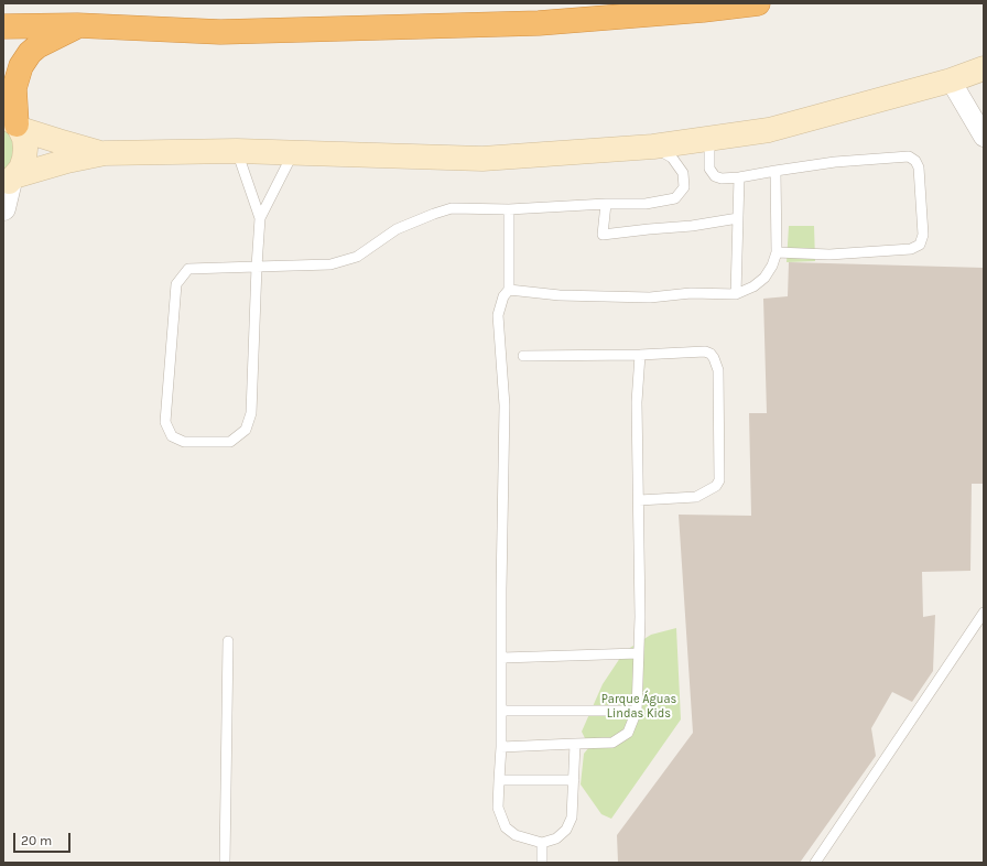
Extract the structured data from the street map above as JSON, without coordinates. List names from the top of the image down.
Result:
{
  "parks": ["Parque Águas Lindas Kids"],
  "scale_bar": "20 m"
}
